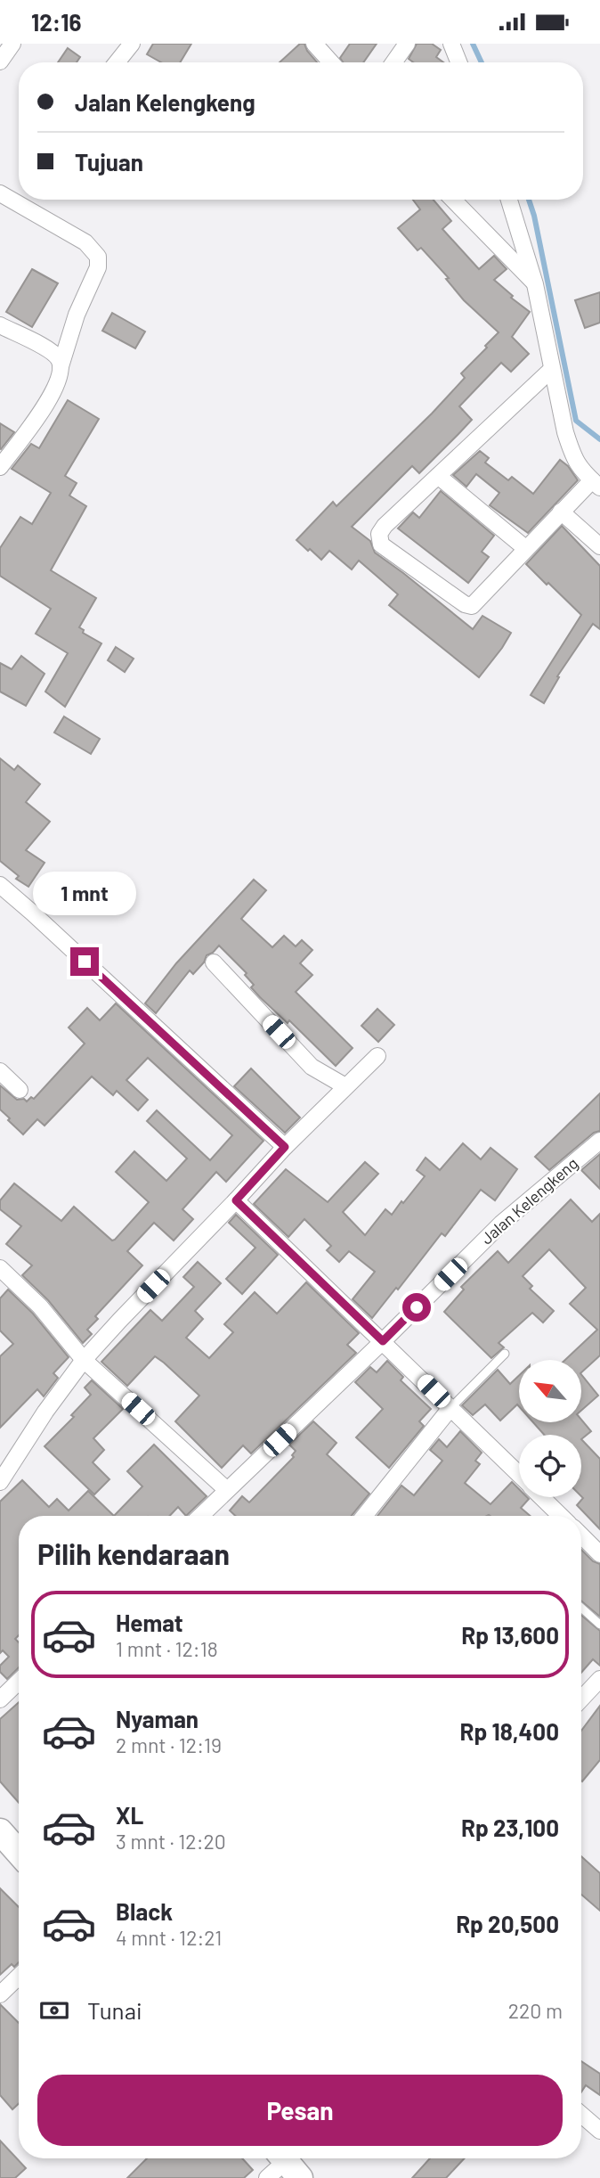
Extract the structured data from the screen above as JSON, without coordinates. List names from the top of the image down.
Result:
{
  "streets": {
    "street": ["Jalan Kelengkeng"]
  },
  "north": "top left",
  "page": {
    "status": "12:16",
    "banner": ["Jalan Kelengkeng", "Tujuan"],
    "bubble": "1 mnt",
    "heading": "Pilih kendaraan",
    "list": [
      {
        "name": "Hemat",
        "note": "1 mnt · 12:18",
        "value": "Rp 13,600"
      },
      {
        "name": "Nyaman",
        "note": "2 mnt · 12:19",
        "value": "Rp 18,400"
      },
      {
        "name": "XL",
        "note": "3 mnt · 12:20",
        "value": "Rp 23,100"
      },
      {
        "name": "Black",
        "note": "4 mnt · 12:21",
        "value": "Rp 20,500"
      }
    ],
    "pay": ["Tunai", "220 m"],
    "buttons": "Pesan"
  }
}
